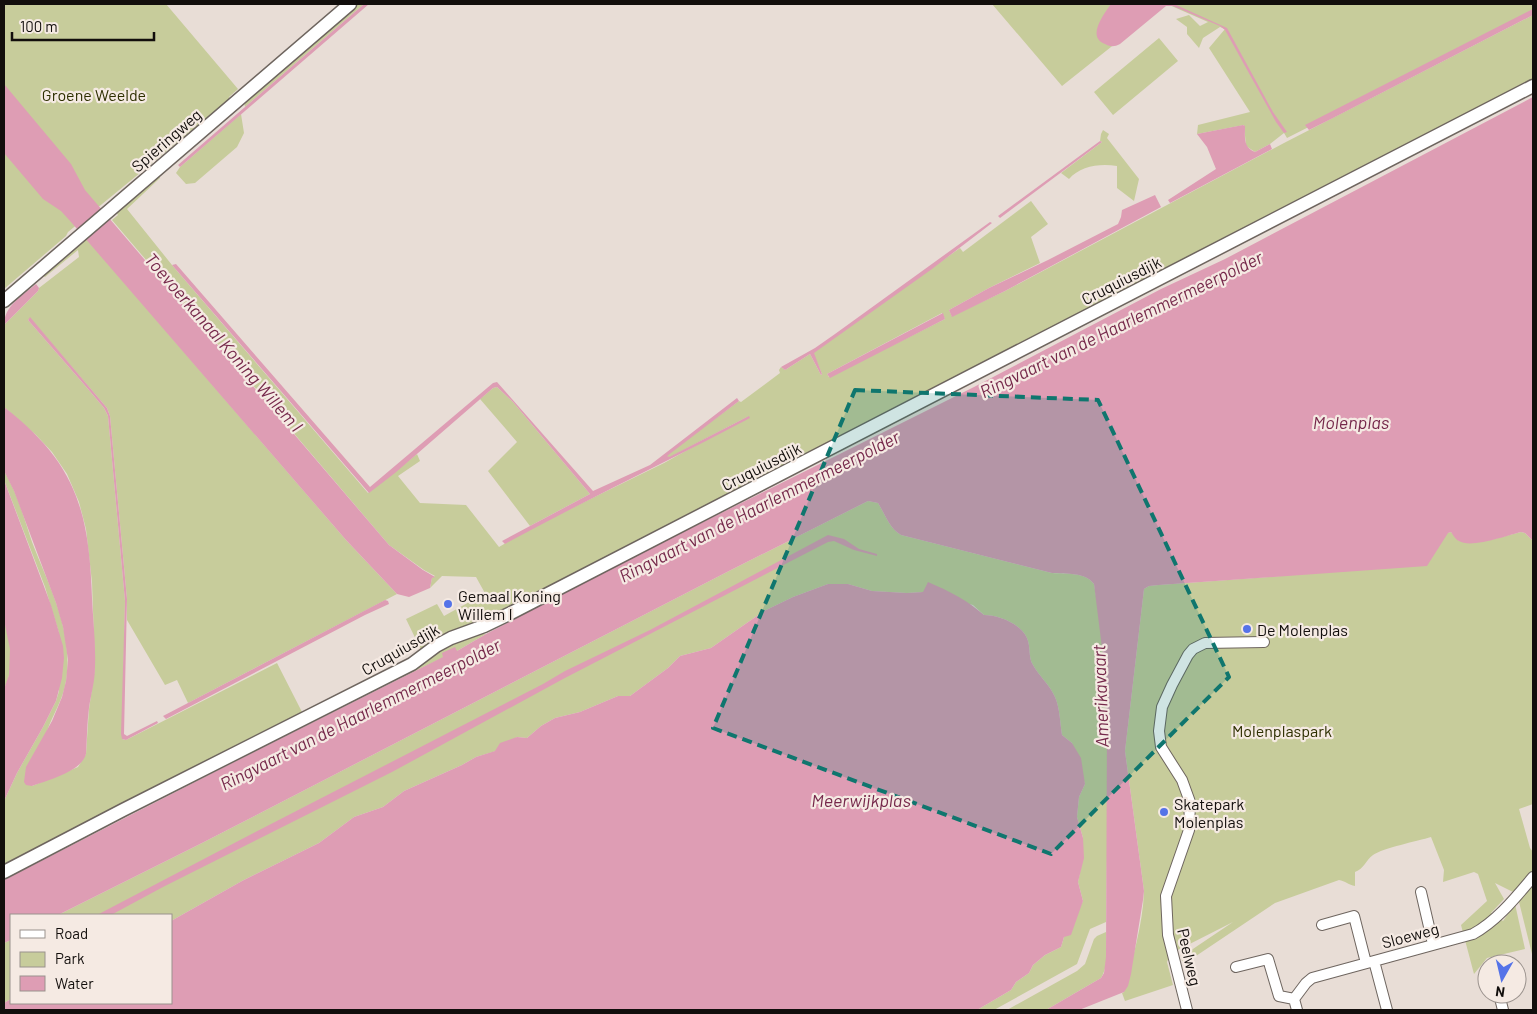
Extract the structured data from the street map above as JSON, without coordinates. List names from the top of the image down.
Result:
{
  "streets": {
    "street": [
      "Spieringweg",
      "Cruquiusdijk",
      "Sloeweg",
      "Peelweg"
    ]
  },
  "water": [
    "Ringvaart van de Haarlemmermeerpolder",
    "Toevoerkanaal Koning Willem I",
    "Molenplas",
    "Amerikavaart",
    "Meerwijkplas"
  ],
  "parks": ["Groene Weelde", "Molenplaspark"],
  "places": ["Gemaal Koning Willem I", "De Molenplas", "Skatepark Molenplas"],
  "legend": ["Road", "Park", "Water"],
  "scale_bar": "100 m",
  "north": "bottom"
}
